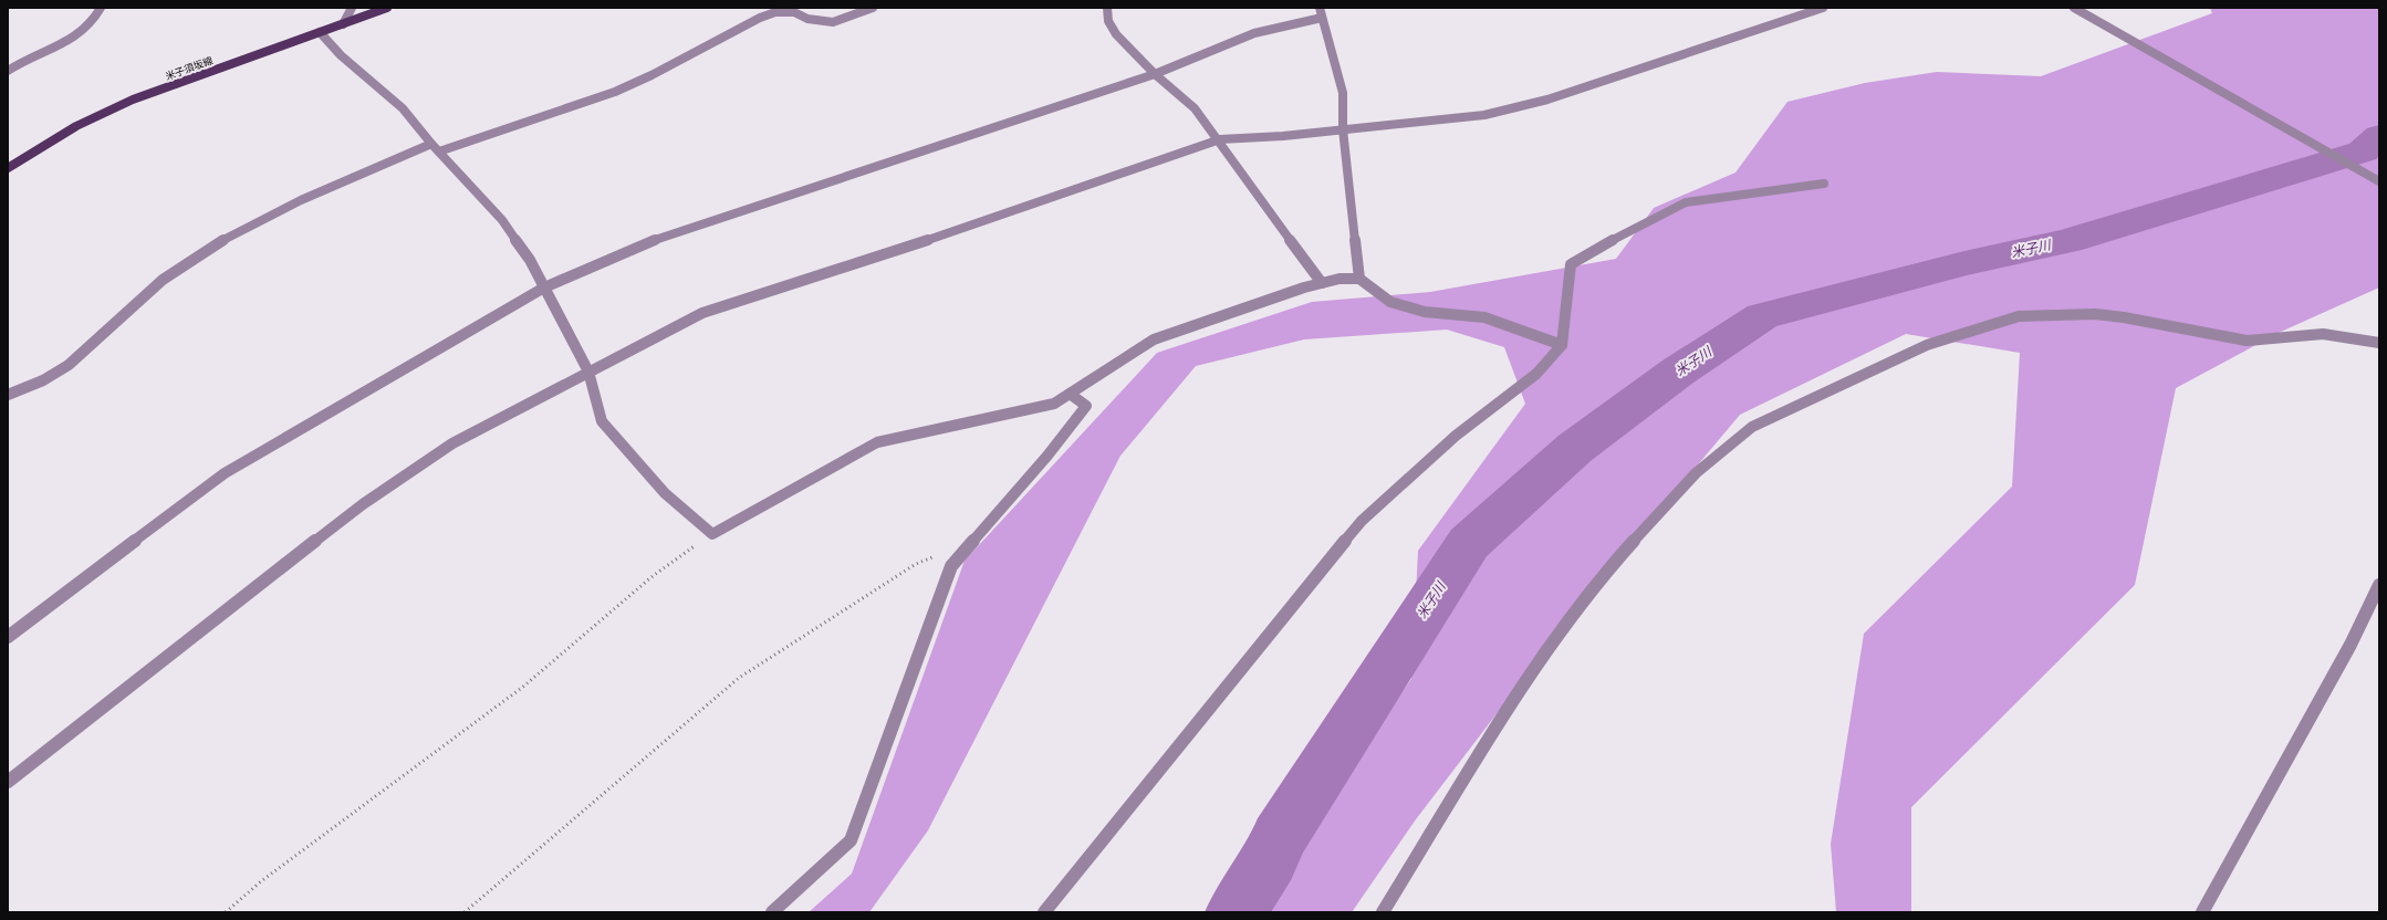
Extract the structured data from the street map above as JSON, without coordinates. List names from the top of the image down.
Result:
{
  "streets": {
    "main road": ["米子須坂線"]
  },
  "water": ["米子川"]
}
